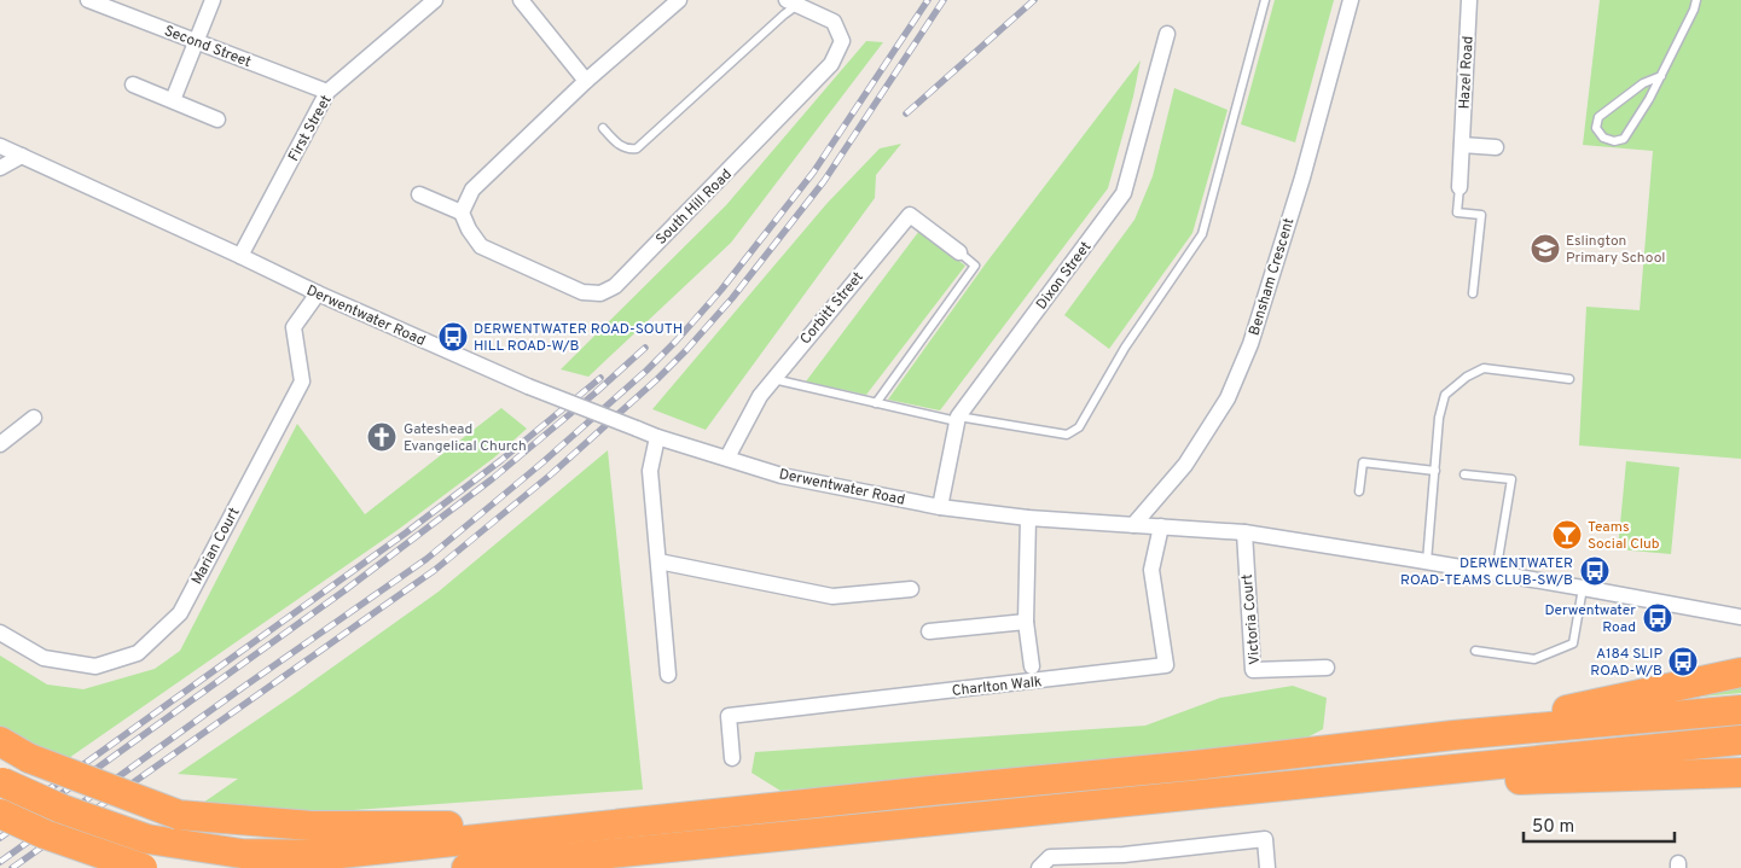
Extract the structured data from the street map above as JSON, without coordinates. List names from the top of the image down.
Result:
{
  "streets": {
    "street": [
      "Second Street",
      "Hazel Road",
      "First Street",
      "South Hill Road",
      "Dixon Street",
      "Bensham Crescent",
      "Corbitt Street",
      "Derwentwater Road",
      "Marian Court",
      "Victoria Court",
      "Charlton Walk"
    ]
  },
  "crossings": [
    ["Second Street", "First Street"],
    ["First Street", "Derwentwater Road"],
    ["Dixon Street", "Derwentwater Road"],
    ["Bensham Crescent", "Derwentwater Road"],
    ["Corbitt Street", "Derwentwater Road"],
    ["Derwentwater Road", "Marian Court"],
    ["Derwentwater Road", "Victoria Court"],
    ["Derwentwater Road", "Charlton Walk"]
  ],
  "places": {
    "school or university": ["Eslington Primary School"],
    "bus stop": [
      "DERWENTWATER ROAD-SOUTH HILL ROAD-W/B",
      "DERWENTWATER ROAD-TEAMS CLUB-SW/B",
      "Derwentwater Road",
      "A184 SLIP ROAD-W/B"
    ],
    "church": ["Gateshead Evangelical Church"],
    "bar": ["Teams Social Club"]
  },
  "scale_bar": "50 m"
}
